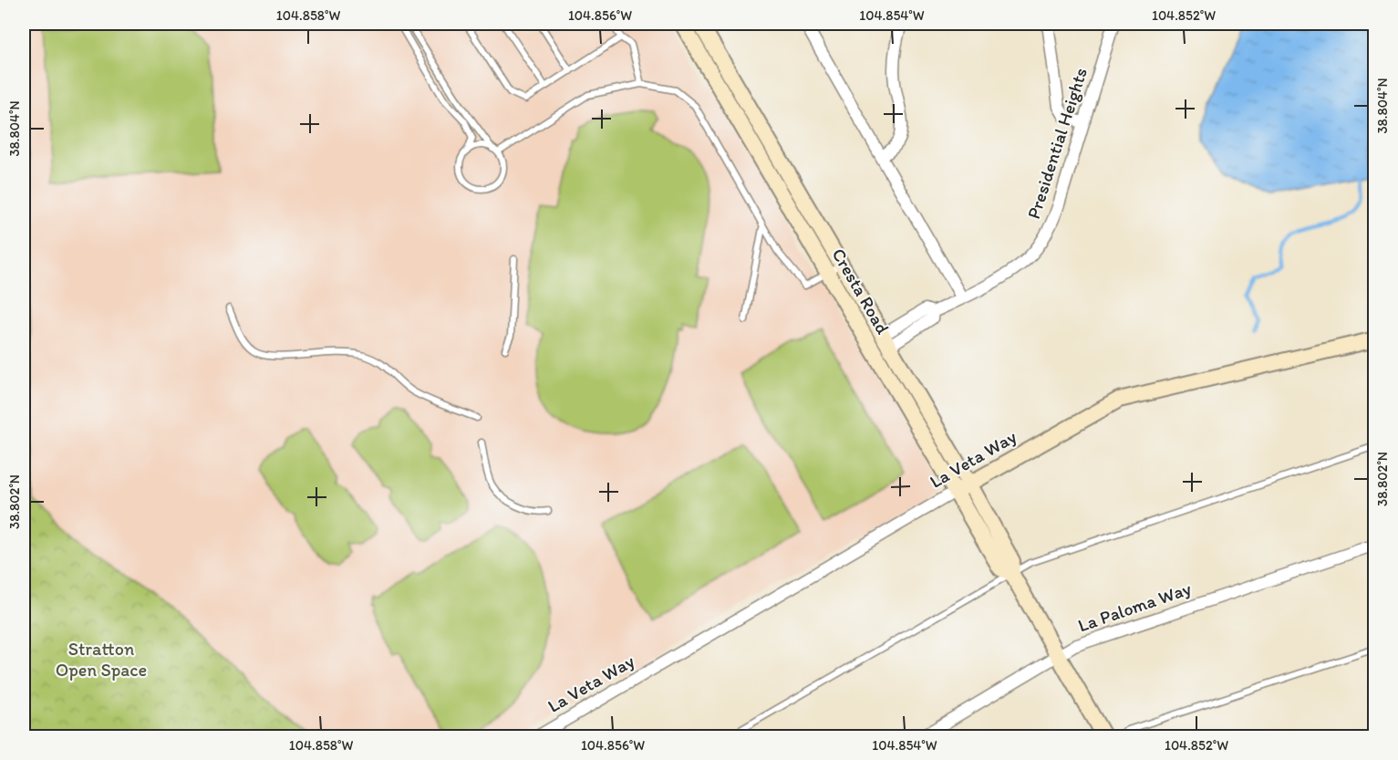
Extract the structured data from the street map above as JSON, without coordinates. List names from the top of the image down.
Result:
{
  "streets": {
    "main road": ["Cresta Road", "La Veta Way"],
    "street": ["Presidential Heights", "La Paloma Way"]
  },
  "crossings": [
    ["Presidential Heights", "Cresta Road"],
    ["Cresta Road", "La Veta Way"],
    ["Cresta Road", "La Paloma Way"]
  ],
  "parks": ["Stratton Open Space"],
  "coordinates": [
    "104.858°W",
    "104.856°W",
    "104.854°W",
    "104.852°W",
    "38.804°N",
    "38.802°N"
  ]
}
